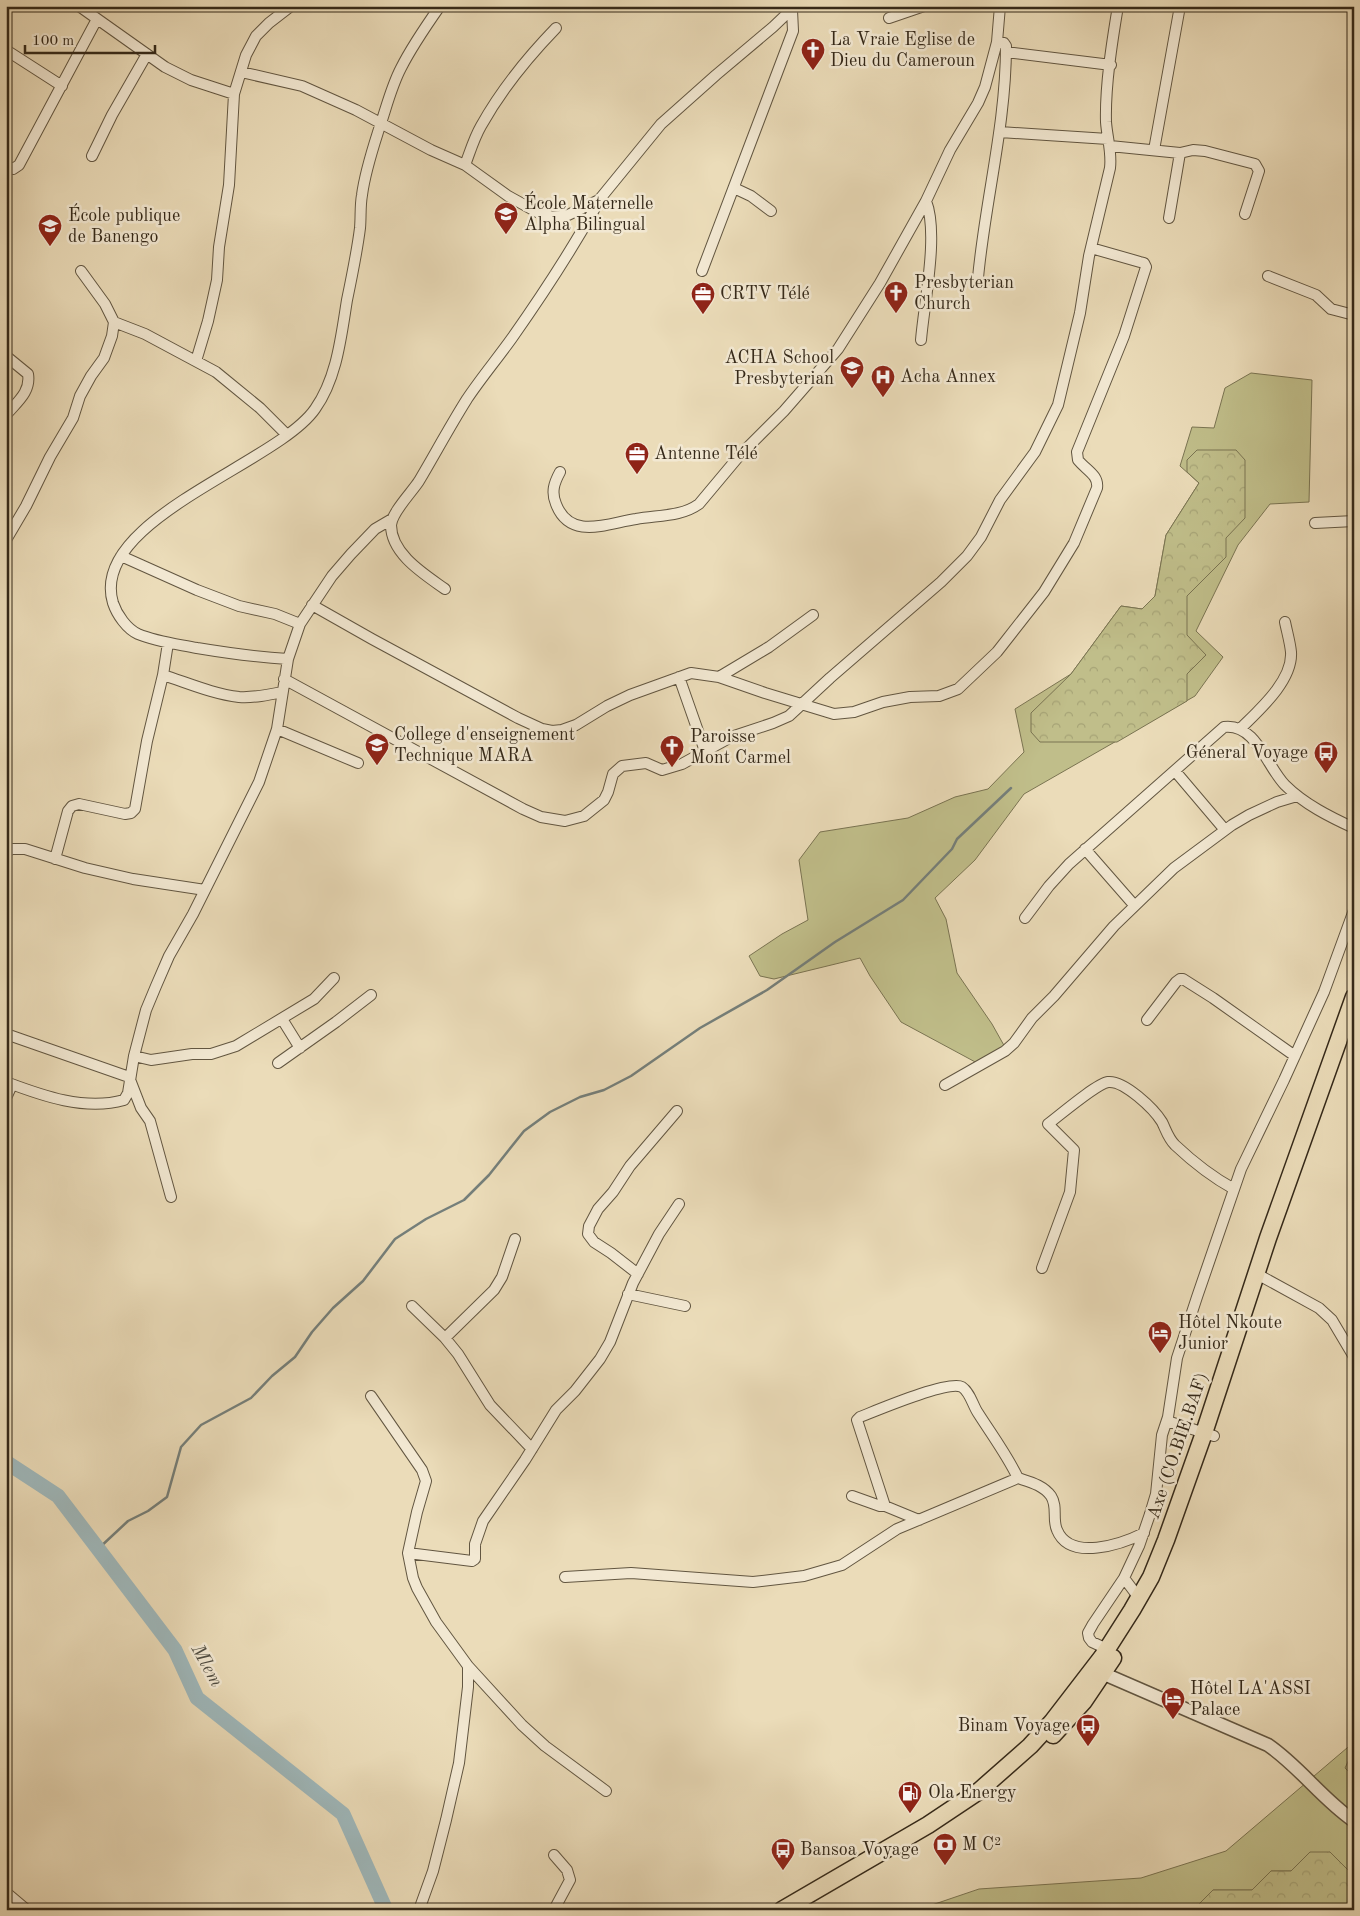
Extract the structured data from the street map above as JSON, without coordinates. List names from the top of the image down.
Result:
{
  "streets": {
    "highway": ["Axe (CO.BIE.BAF)"]
  },
  "water": ["Mlem"],
  "places": {
    "church": ["La Vraie Eglise de Dieu du Cameroun", "Presbyterian Church", "Paroisse Mont Carmel"],
    "school or university": [
      "École Maternelle Alpha Bilingual",
      "École publique de Banengo",
      "ACHA School Presbyterian",
      "College d'enseignement Technique MARA"
    ],
    "office": ["CRTV Télé", "Antenne Télé"],
    "hospital": ["Acha Annex"],
    "bus stop": ["Géneral Voyage", "Binam Voyage", "Bansoa Voyage"],
    "hotel": ["Hôtel Nkoute Junior", "Hôtel LA'ASSI Palace"],
    "fuel station": ["Ola Energy"],
    "bank": ["M C²"]
  },
  "scale_bar": "100 m"
}
